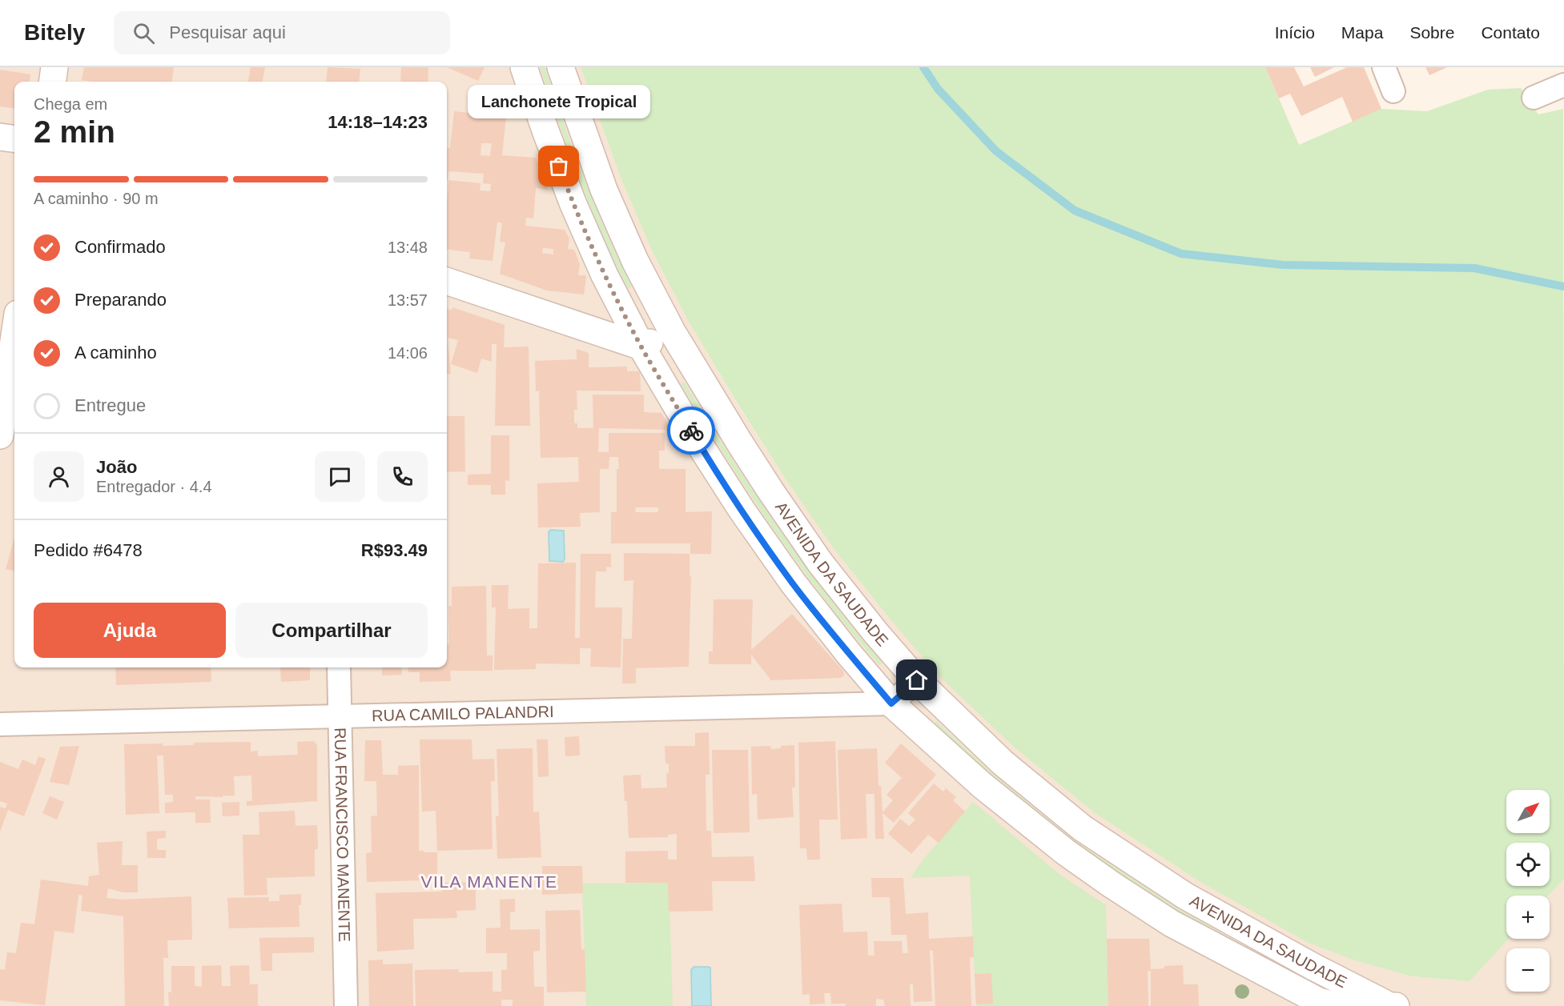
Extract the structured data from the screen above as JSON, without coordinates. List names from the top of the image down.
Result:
{
  "streets": {
    "street": ["AVENIDA DA SAUDADE", "RUA CAMILO PALANDRI", "RUA FRANCISCO MANENTE"]
  },
  "crossings": [
    ["AVENIDA DA SAUDADE", "RUA CAMILO PALANDRI"],
    ["RUA CAMILO PALANDRI", "RUA FRANCISCO MANENTE"]
  ],
  "districts": ["VILA MANENTE"],
  "places": ["Lanchonete Tropical"],
  "north": "top right",
  "page": {
    "header": "Bitely",
    "search": "Pesquisar aqui",
    "nav": [
      "Início",
      "Mapa",
      "Sobre",
      "Contato"
    ],
    "heading": ["2 min", "Chega em", "14:18–14:23"],
    "panel": [
      "João",
      "Entregador · 4.4",
      "Pedido #6478",
      "R$93.49"
    ],
    "bubble": "Lanchonete Tropical",
    "bar": "A caminho · 90 m",
    "list": [
      ["Confirmado", "13:48"],
      ["Preparando", "13:57"],
      ["A caminho", "14:06"],
      "Entregue"
    ],
    "buttons": ["Ajuda", "Compartilhar"],
    "map_buttons": ["+", "−"]
  }
}
